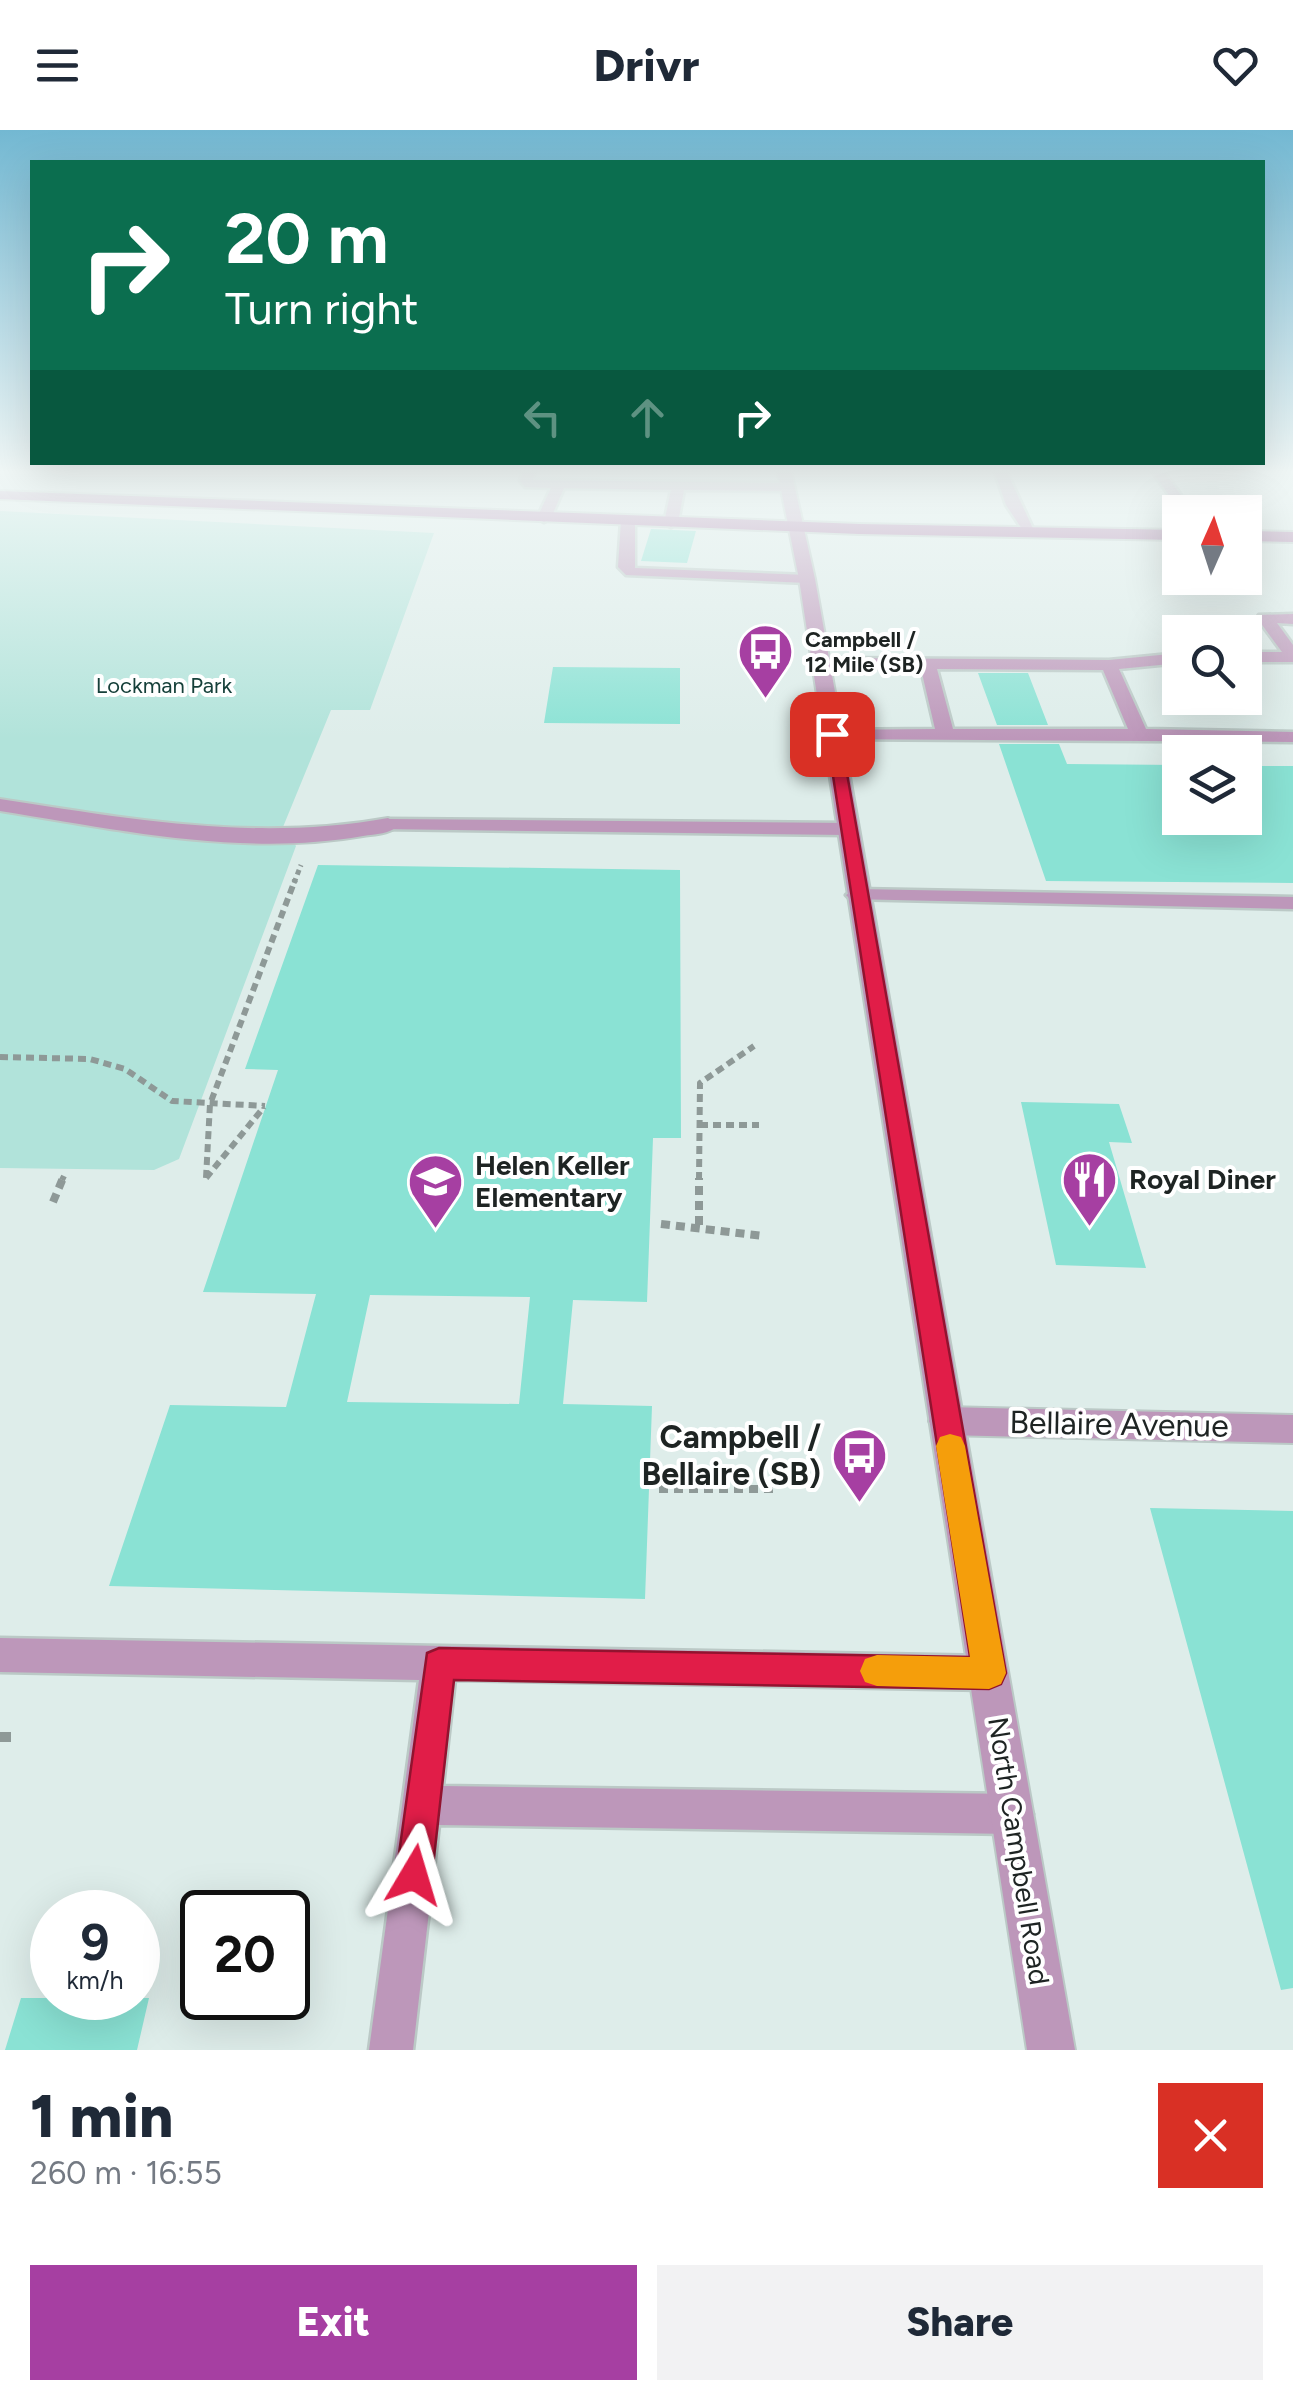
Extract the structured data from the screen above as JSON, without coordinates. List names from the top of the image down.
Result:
{
  "streets": {
    "street": ["Bellaire Avenue", "North Campbell Road"]
  },
  "crossings": [
    ["Bellaire Avenue", "North Campbell Road"]
  ],
  "parks": ["Lockman Park"],
  "places": {
    "bus stop": ["Campbell / 12 Mile (SB)", "Campbell / Bellaire (SB)"],
    "restaurant": ["Royal Diner"],
    "school or university": ["Helen Keller Elementary"]
  },
  "north": "top",
  "page": {
    "header": "Drivr",
    "turn": ["20 m", "Turn right"],
    "speed": "9 km/h",
    "limit": "20",
    "heading": ["1 min", "260 m · 16:55"],
    "buttons": ["Exit", "Share"]
  }
}
